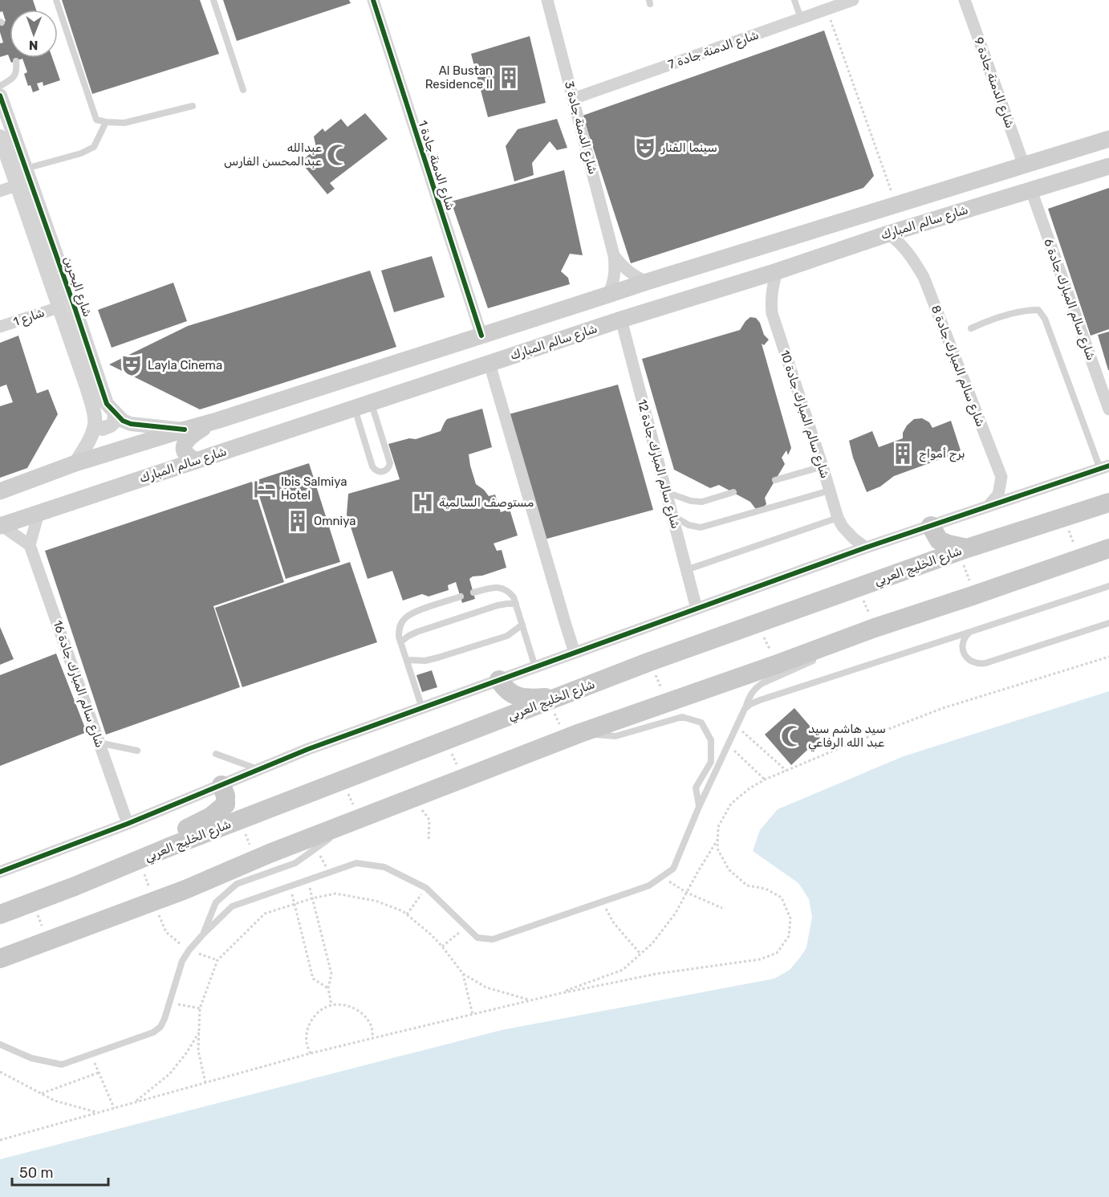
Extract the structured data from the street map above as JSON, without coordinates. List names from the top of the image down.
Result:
{
  "streets": {
    "main road": ["شارع سالم المبارك", "شارع الخليج العربي"],
    "street": [
      "شارع الدمنة جادة 7",
      "شارع الدمنة جادة 9",
      "شارع الدمنة جادة 3",
      "شارع الدمنة جادة 1",
      "شارع البحرين",
      "شارع سالم المبارك جادة 6",
      "شارع 1",
      "شارع سالم المبارك جادة 8",
      "شارع سالم المبارك جادة 10",
      "شارع سالم المبارك جادة 12",
      "شارع سالم المبارك جادة 16"
    ]
  },
  "crossings": [
    ["شارع الدمنة جادة 7", "شارع الدمنة جادة 3"],
    ["شارع الدمنة جادة 9", "شارع سالم المبارك"],
    ["شارع الدمنة جادة 3", "شارع سالم المبارك"],
    ["شارع الدمنة جادة 1", "شارع سالم المبارك"],
    ["شارع سالم المبارك", "شارع البحرين"],
    ["شارع سالم المبارك", "شارع سالم المبارك جادة 6"],
    ["شارع سالم المبارك", "شارع سالم المبارك جادة 8"],
    ["شارع سالم المبارك", "شارع سالم المبارك جادة 10"],
    ["شارع سالم المبارك", "شارع سالم المبارك جادة 12"],
    ["شارع البحرين", "شارع 1"]
  ],
  "places": {
    "building": ["Al Bustan Residence II", "برج أمواج", "Omniya"],
    "theatre": ["سينما الفنار", "Layla Cinema"],
    "mosque": ["عبدالله عبدالمحسن الفارس", "سيد هاشم سيد عبد الله الرفاعي"],
    "hotel": ["Ibis Salmiya Hotel"],
    "hospital": ["مستوصف السالمية"]
  },
  "scale_bar": "50 m",
  "north": "bottom"
}
